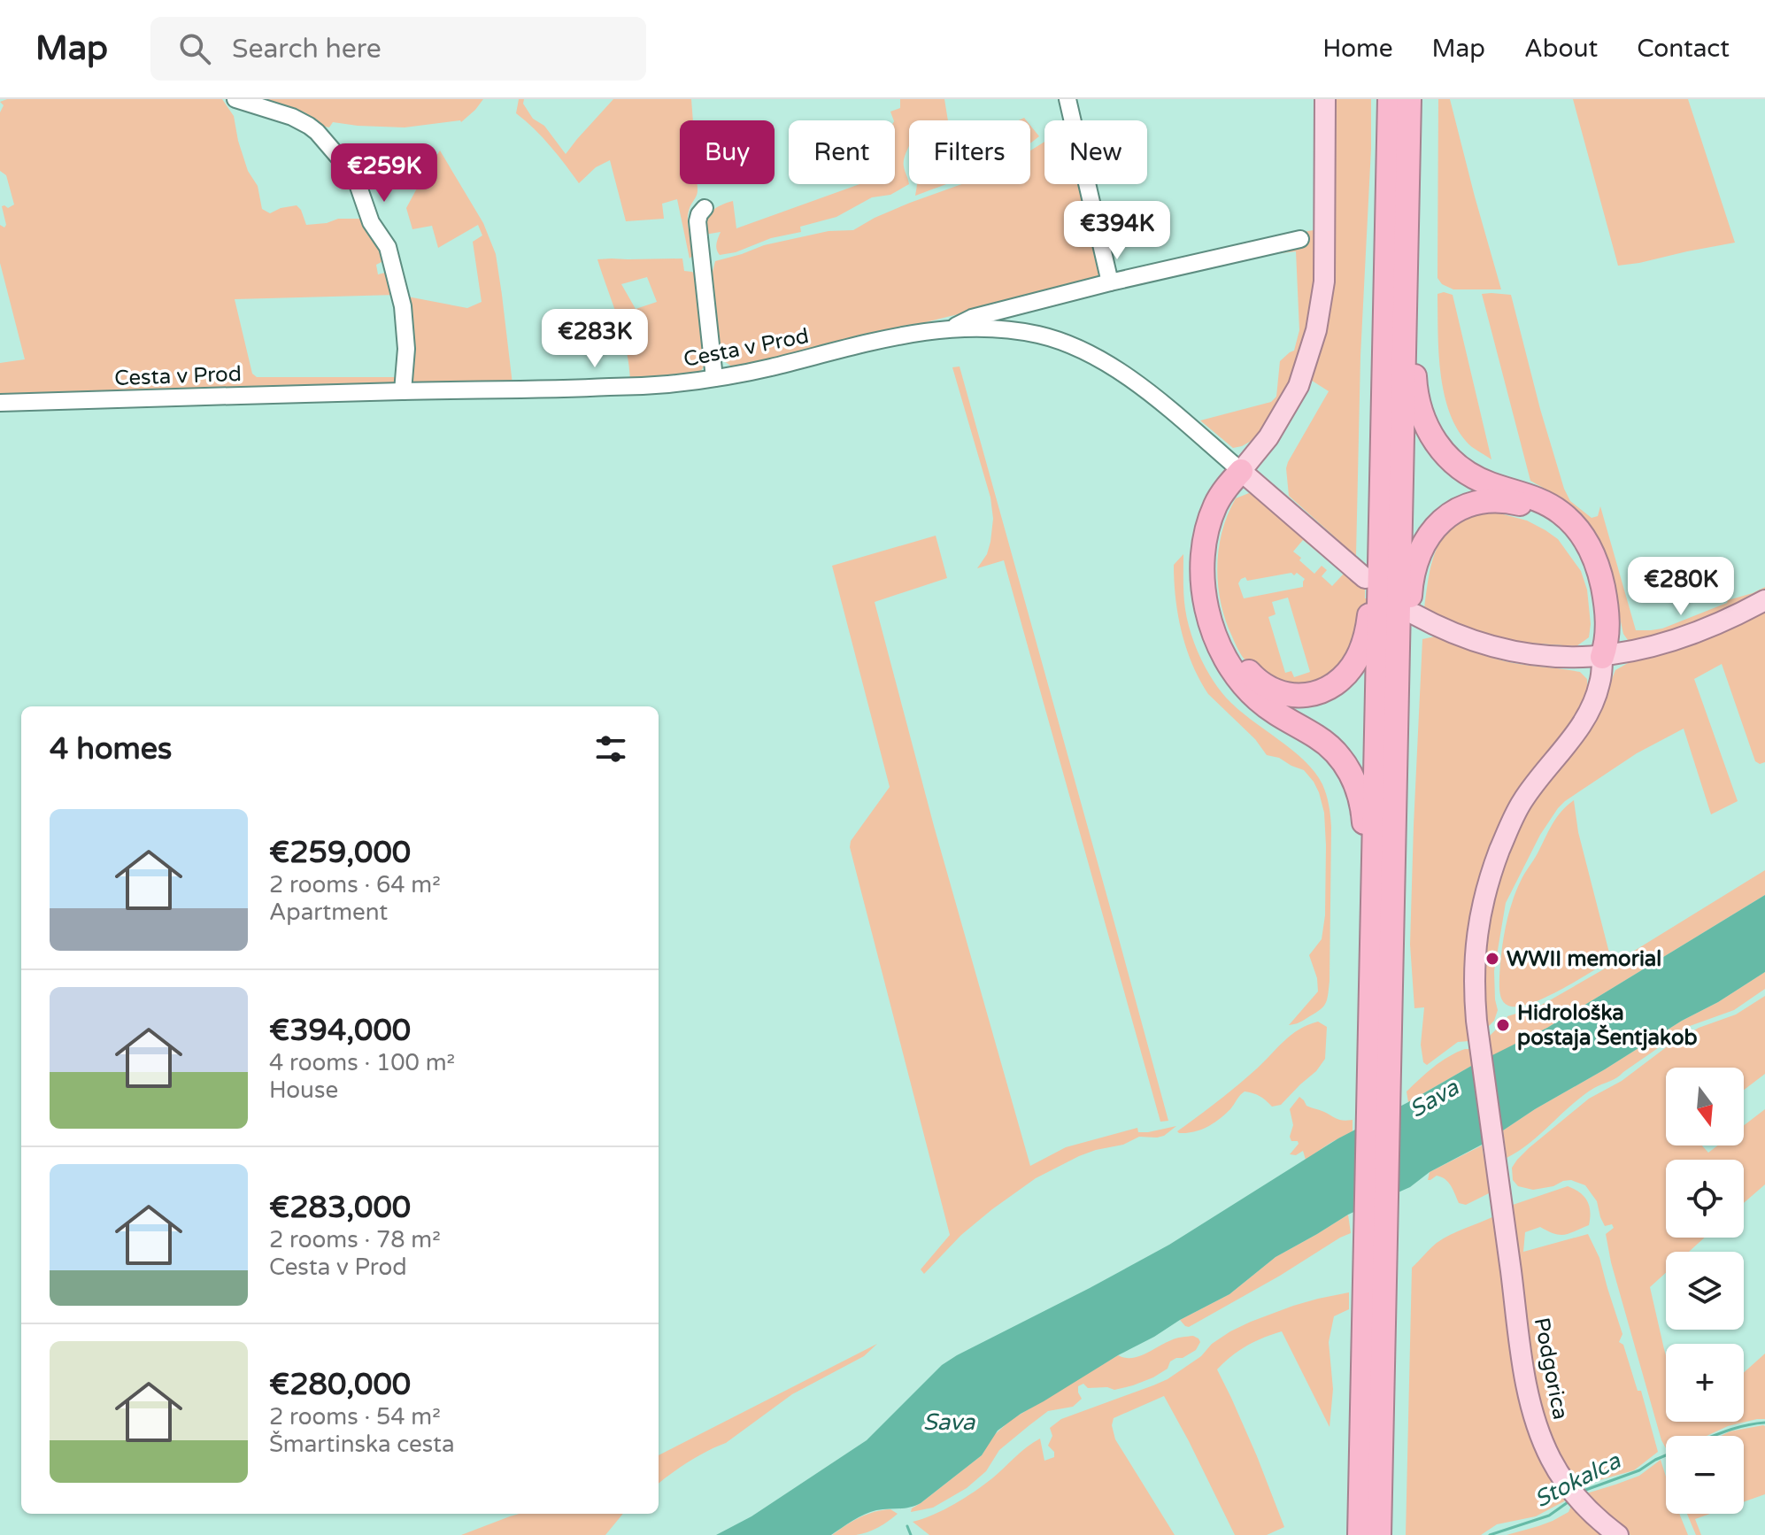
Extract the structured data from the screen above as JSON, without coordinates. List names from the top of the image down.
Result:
{
  "streets": {
    "main road": ["Podgorica"],
    "street": ["Cesta v Prod"]
  },
  "water": ["Sava", "Stokalca"],
  "places": ["WWII memorial", "Hidrološka postaja Šentjakob"],
  "north": "bottom",
  "page": {
    "header": "Map",
    "search": "Search here",
    "nav": [
      "Home",
      "Map",
      "About",
      "Contact"
    ],
    "chip": [
      "Buy",
      "Rent",
      "Filters",
      "New"
    ],
    "price": [
      "€259K",
      "€394K",
      "€283K",
      "€280K"
    ],
    "heading": "4 homes",
    "list": [
      {
        "name": "€259,000",
        "note": "2 rooms · 64 m² · Apartment"
      },
      {
        "name": "€394,000",
        "note": "4 rooms · 100 m² · House"
      },
      {
        "name": "€283,000",
        "note": "2 rooms · 78 m² · Cesta v Prod"
      },
      {
        "name": "€280,000",
        "note": "2 rooms · 54 m² · Šmartinska cesta"
      }
    ],
    "map_buttons": ["+", "−"]
  }
}
